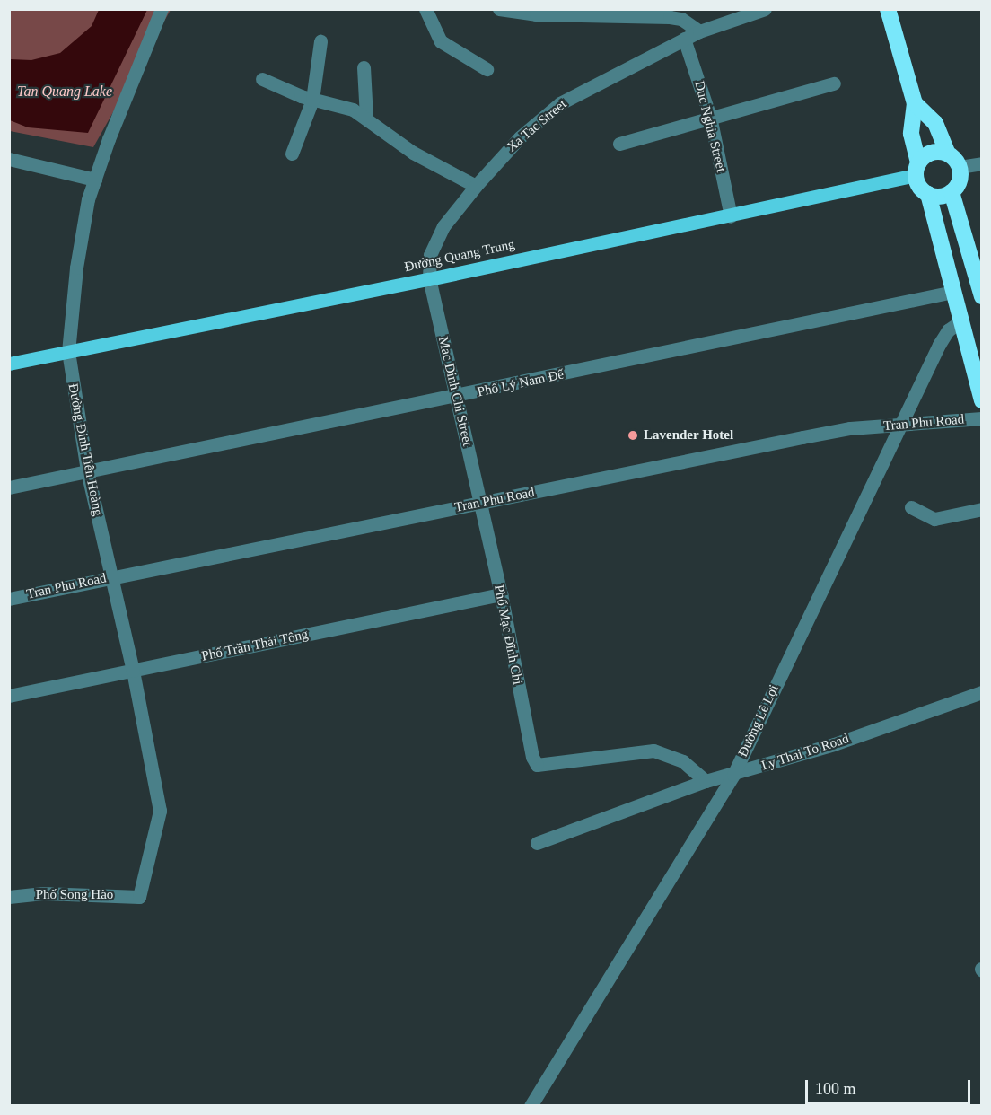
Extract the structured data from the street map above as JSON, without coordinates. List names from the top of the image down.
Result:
{
  "streets": {
    "main road": ["Đường Quang Trung"],
    "street": [
      "Xa Tac Street",
      "Duc Nghia Street",
      "Phố Lý Nam Đế",
      "Mac Dinh Chi Street",
      "Tran Phu Road",
      "Đường Đinh Tiên Hoàng",
      "Phố Mạc Đĩnh Chi",
      "Phố Trần Thái Tông",
      "Đường Lê Lợi",
      "Ly Thai To Road",
      "Phố Song Hào"
    ]
  },
  "crossings": [
    ["Xa Tac Street", "Duc Nghia Street"],
    ["Xa Tac Street", "Đường Quang Trung"],
    ["Xa Tac Street", "Mac Dinh Chi Street"],
    ["Duc Nghia Street", "Đường Quang Trung"],
    ["Đường Quang Trung", "Mac Dinh Chi Street"],
    ["Đường Quang Trung", "Đường Đinh Tiên Hoàng"],
    ["Phố Lý Nam Đế", "Mac Dinh Chi Street"],
    ["Phố Lý Nam Đế", "Đường Đinh Tiên Hoàng"],
    ["Mac Dinh Chi Street", "Tran Phu Road"],
    ["Mac Dinh Chi Street", "Phố Mạc Đĩnh Chi"],
    ["Tran Phu Road", "Đường Đinh Tiên Hoàng"],
    ["Tran Phu Road", "Phố Mạc Đĩnh Chi"],
    ["Tran Phu Road", "Đường Lê Lợi"],
    ["Đường Đinh Tiên Hoàng", "Phố Trần Thái Tông"],
    ["Đường Đinh Tiên Hoàng", "Phố Song Hào"],
    ["Phố Mạc Đĩnh Chi", "Phố Trần Thái Tông"],
    ["Phố Mạc Đĩnh Chi", "Ly Thai To Road"],
    ["Đường Lê Lợi", "Ly Thai To Road"]
  ],
  "water": ["Tan Quang Lake"],
  "places": ["Lavender Hotel"],
  "scale_bar": "100 m"
}
